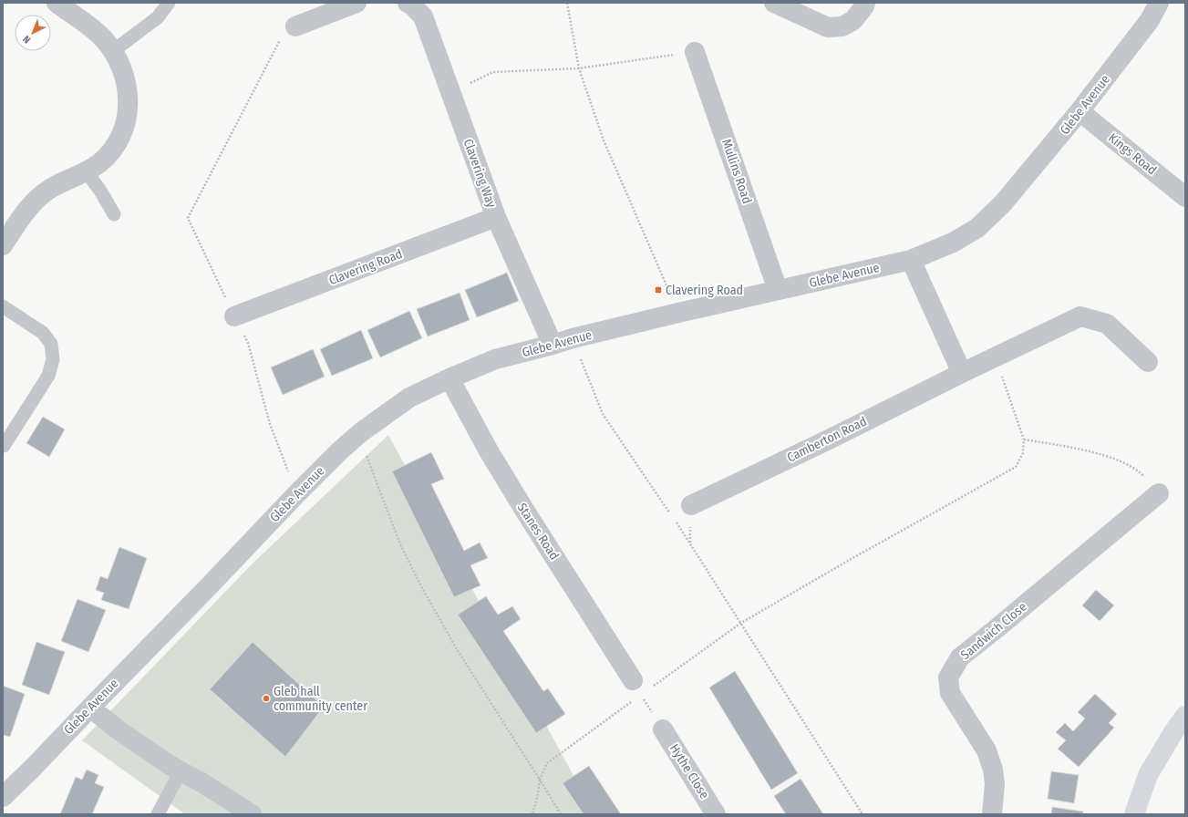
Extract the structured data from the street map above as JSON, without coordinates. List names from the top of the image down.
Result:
{
  "streets": {
    "street": [
      "Glebe Avenue",
      "Kings Road",
      "Mullins Road",
      "Clavering Way",
      "Clavering Road",
      "Camberton Road",
      "Stanes Road",
      "Sandwich Close",
      "Hythe Close"
    ]
  },
  "crossings": [
    ["Glebe Avenue", "Kings Road"],
    ["Glebe Avenue", "Mullins Road"],
    ["Glebe Avenue", "Clavering Way"],
    ["Glebe Avenue", "Stanes Road"],
    ["Clavering Way", "Clavering Road"]
  ],
  "places": {
    "transit": ["Clavering Road"],
    "other": ["Gleb hall community center"]
  },
  "north": "bottom left"
}
